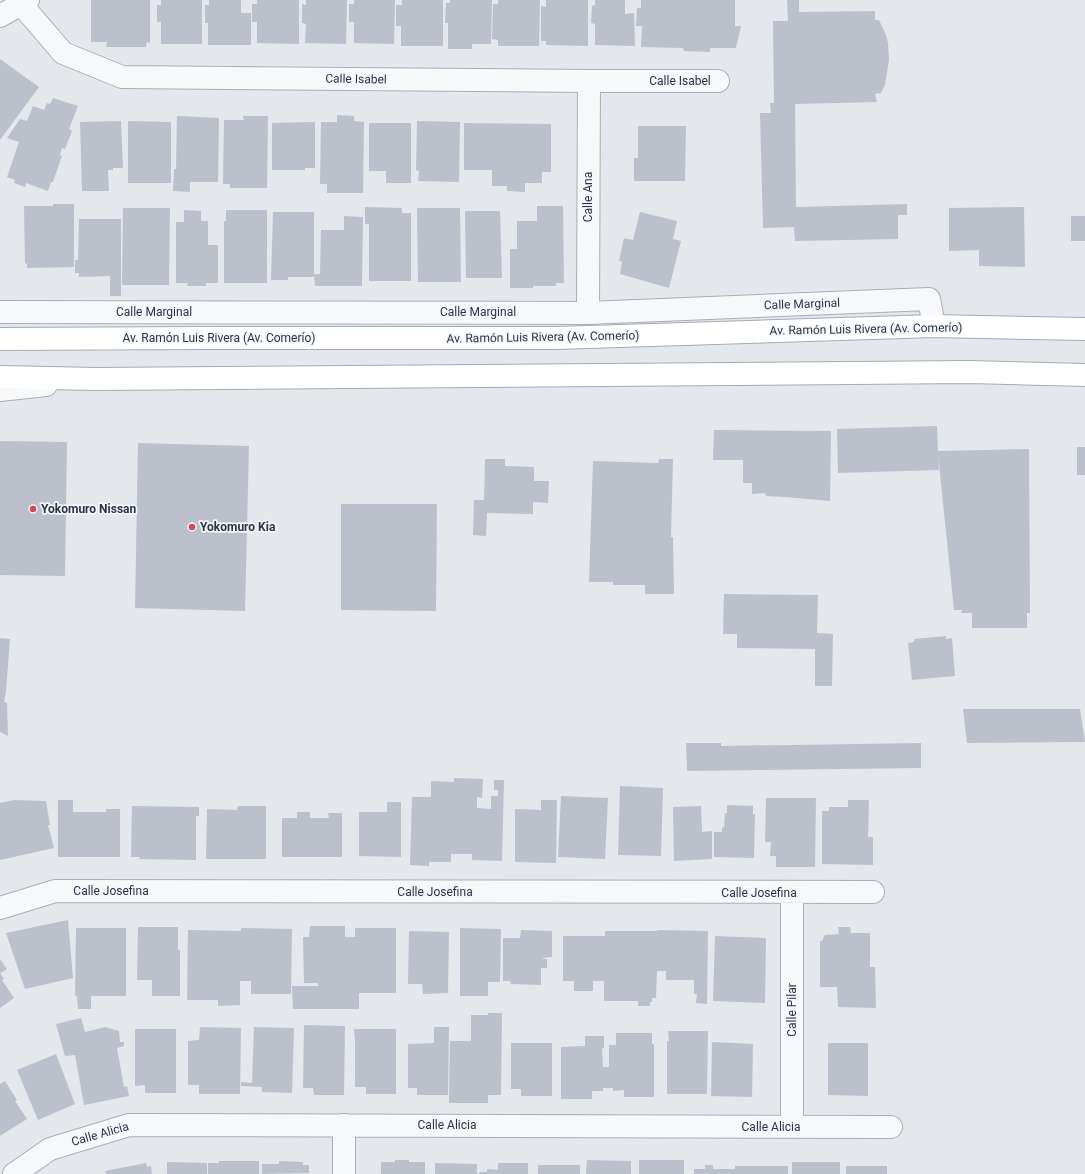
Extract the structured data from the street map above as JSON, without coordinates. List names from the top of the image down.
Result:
{
  "streets": {
    "main road": ["Av. Ramón Luis Rivera (Av. Comerío)"],
    "street": [
      "Calle Isabel",
      "Calle Ana",
      "Calle Marginal",
      "Calle Josefina",
      "Calle Pilar",
      "Calle Alicia"
    ]
  },
  "crossings": [
    ["Calle Isabel", "Calle Ana"],
    ["Calle Ana", "Calle Marginal"],
    ["Calle Marginal", "Av. Ramón Luis Rivera (Av. Comerío)"],
    ["Calle Josefina", "Calle Pilar"],
    ["Calle Pilar", "Calle Alicia"]
  ],
  "places": ["Yokomuro Nissan", "Yokomuro Kia"]
}
